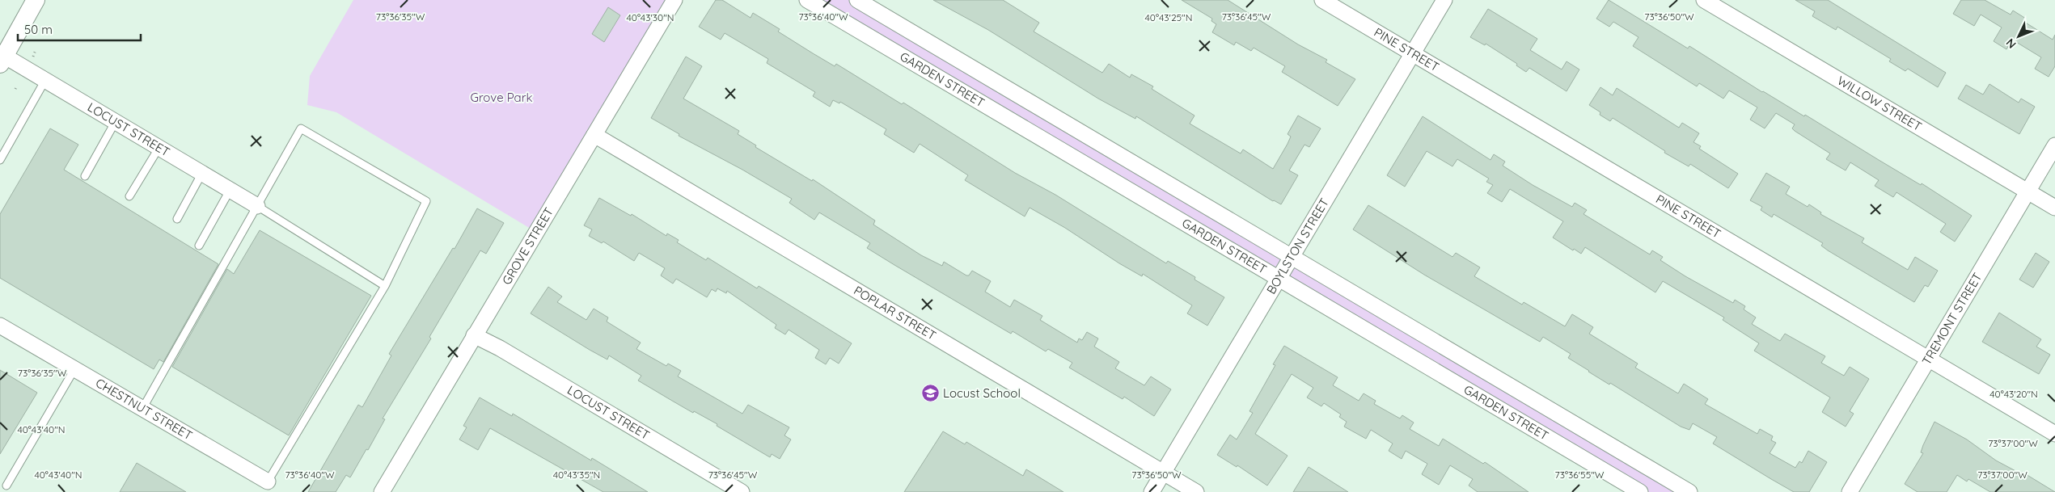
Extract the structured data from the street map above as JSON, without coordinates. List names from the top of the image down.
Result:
{
  "streets": {
    "street": [
      "PINE STREET",
      "GARDEN STREET",
      "WILLOW STREET",
      "LOCUST STREET",
      "GROVE STREET",
      "BOYLSTON STREET",
      "POPLAR STREET",
      "TREMONT STREET",
      "CHESTNUT STREET"
    ]
  },
  "crossings": [
    ["PINE STREET", "BOYLSTON STREET"],
    ["PINE STREET", "TREMONT STREET"],
    ["GARDEN STREET", "BOYLSTON STREET"],
    ["WILLOW STREET", "TREMONT STREET"],
    ["LOCUST STREET", "GROVE STREET"],
    ["GROVE STREET", "POPLAR STREET"],
    ["BOYLSTON STREET", "POPLAR STREET"]
  ],
  "parks": ["Grove Park"],
  "places": {
    "school or university": ["Locust School"]
  },
  "scale_bar": "50 m",
  "north": "bottom left",
  "coordinates": [
    "73°36'35\"W",
    "73°36'40\"W",
    "73°36'45\"W",
    "73°36'50\"W",
    "40°43'30\"N",
    "40°43'25\"N",
    "40°43'20\"N",
    "40°43'40\"N",
    "73°37'00\"W",
    "40°43'35\"N",
    "73°36'55\"W"
  ]
}
